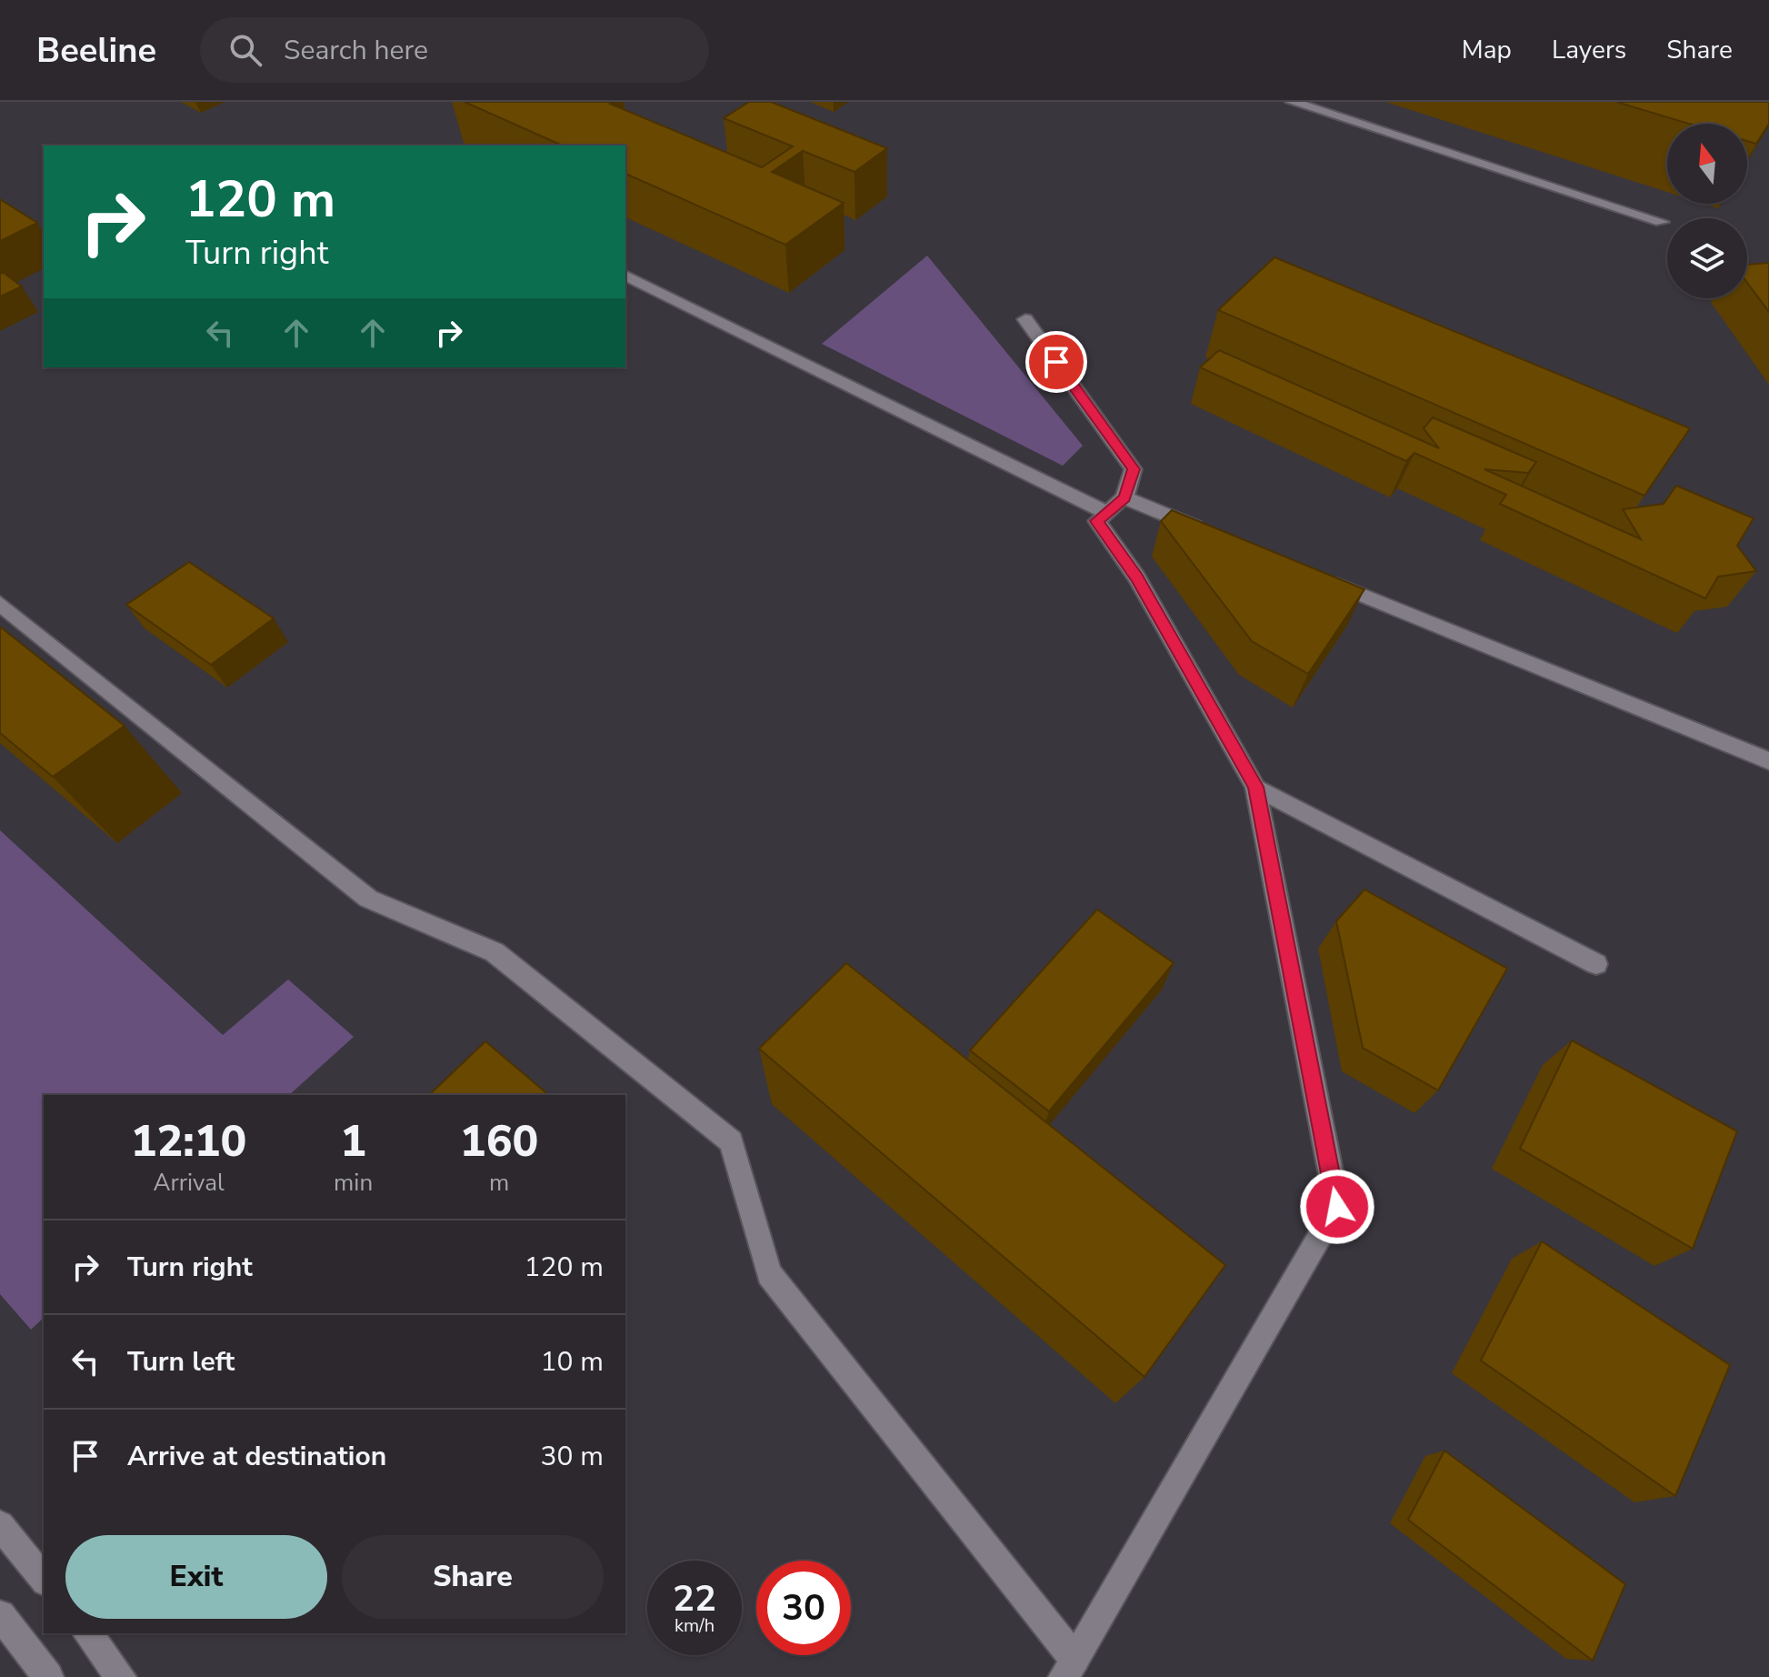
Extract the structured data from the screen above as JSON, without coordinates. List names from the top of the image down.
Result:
{
  "north": "top",
  "page": {
    "header": "Beeline",
    "search": "Search here",
    "nav": ["Map", "Layers", "Share"],
    "turn": ["120 m", "Turn right"],
    "eta": [
      "12:10",
      "Arrival",
      "1",
      "min",
      "160",
      "m"
    ],
    "list": [
      {
        "name": "Turn right",
        "value": "120 m"
      },
      {
        "name": "Turn left",
        "value": "10 m"
      },
      {
        "name": "Arrive at destination",
        "value": "30 m"
      }
    ],
    "buttons": ["Exit", "Share"],
    "speed": "22 km/h",
    "limit": "30"
  }
}
